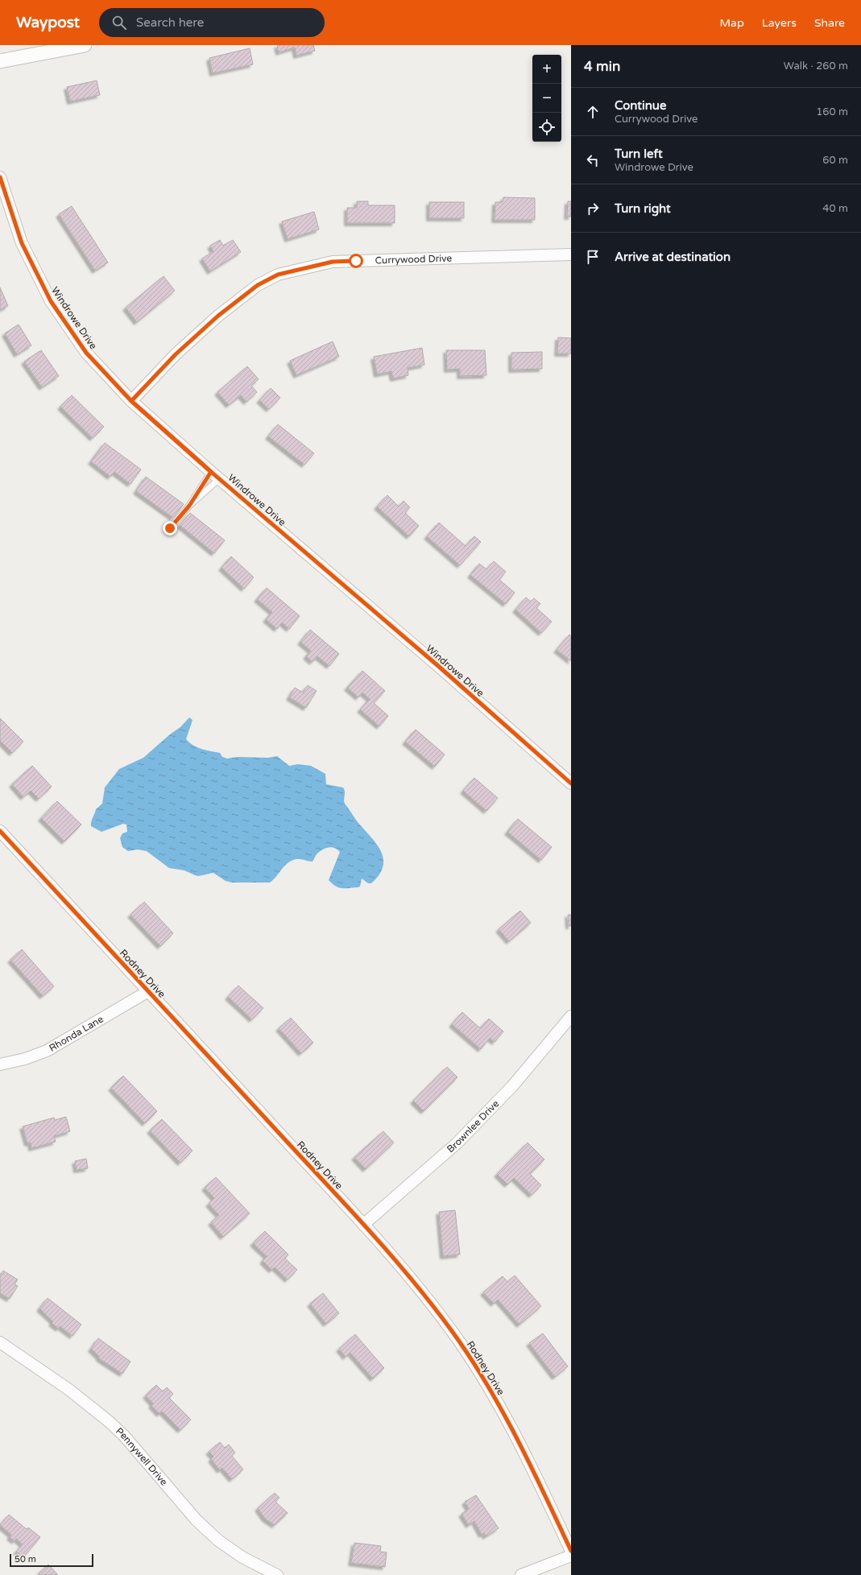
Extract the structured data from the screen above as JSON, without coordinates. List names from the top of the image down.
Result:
{
  "streets": {
    "street": [
      "Currywood Drive",
      "Windrowe Drive",
      "Rodney Drive",
      "Rhonda Lane",
      "Brownlee Drive",
      "Pennywell Drive"
    ]
  },
  "crossings": [
    ["Currywood Drive", "Windrowe Drive"],
    ["Rodney Drive", "Rhonda Lane"],
    ["Rodney Drive", "Brownlee Drive"]
  ],
  "scale_bar": "50 m",
  "page": {
    "header": "Waypost",
    "search": "Search here",
    "nav": ["Map", "Layers", "Share"],
    "heading": ["4 min", "Walk · 260 m"],
    "map_buttons": ["+", "−"],
    "list": [
      ["Continue", "Currywood Drive", "160 m"],
      ["Turn left", "Windrowe Drive", "60 m"],
      ["Turn right", "40 m"],
      "Arrive at destination"
    ],
    "scale": "50 m"
  }
}
